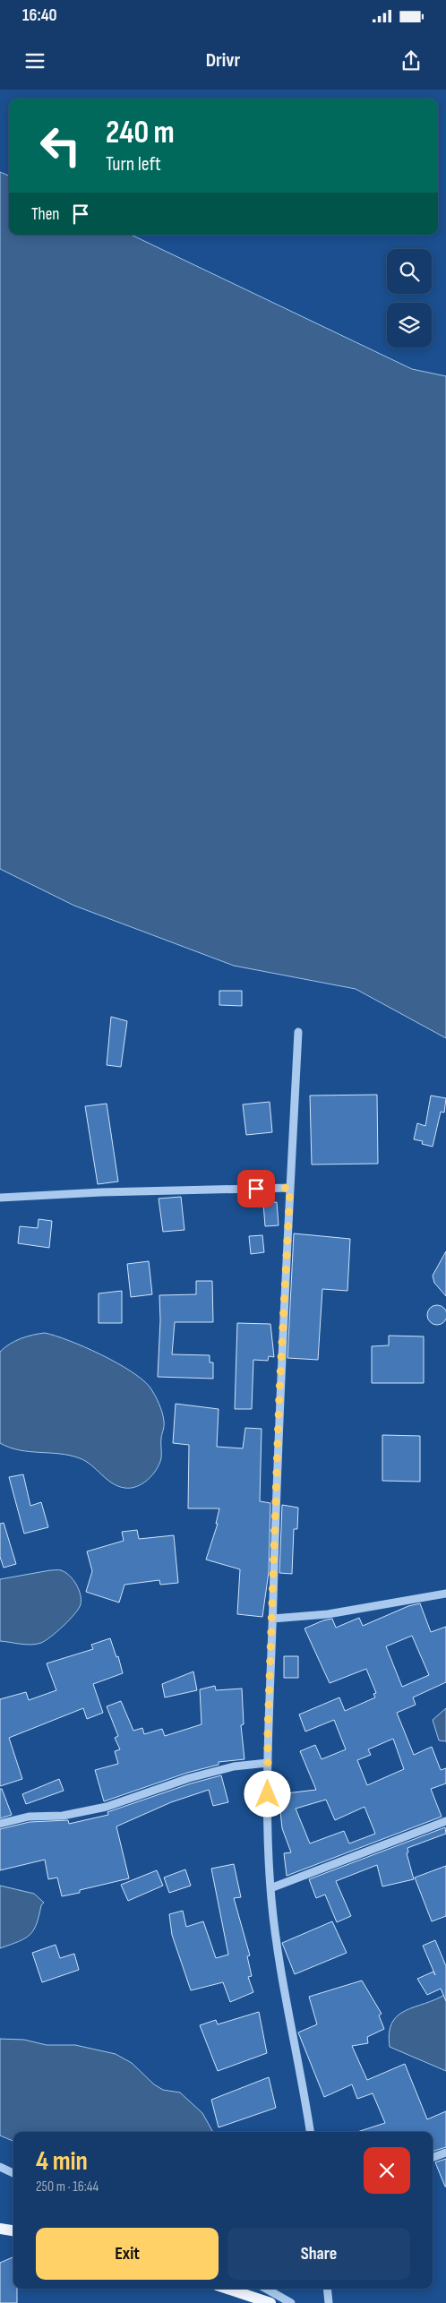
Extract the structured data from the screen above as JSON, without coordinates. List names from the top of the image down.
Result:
{
  "page": {
    "status": "16:40",
    "header": "Drivr",
    "turn": ["240 m", "Turn left"],
    "then": "Then",
    "heading": ["4 min", "250 m · 16:44"],
    "buttons": ["Exit", "Share"]
  }
}
